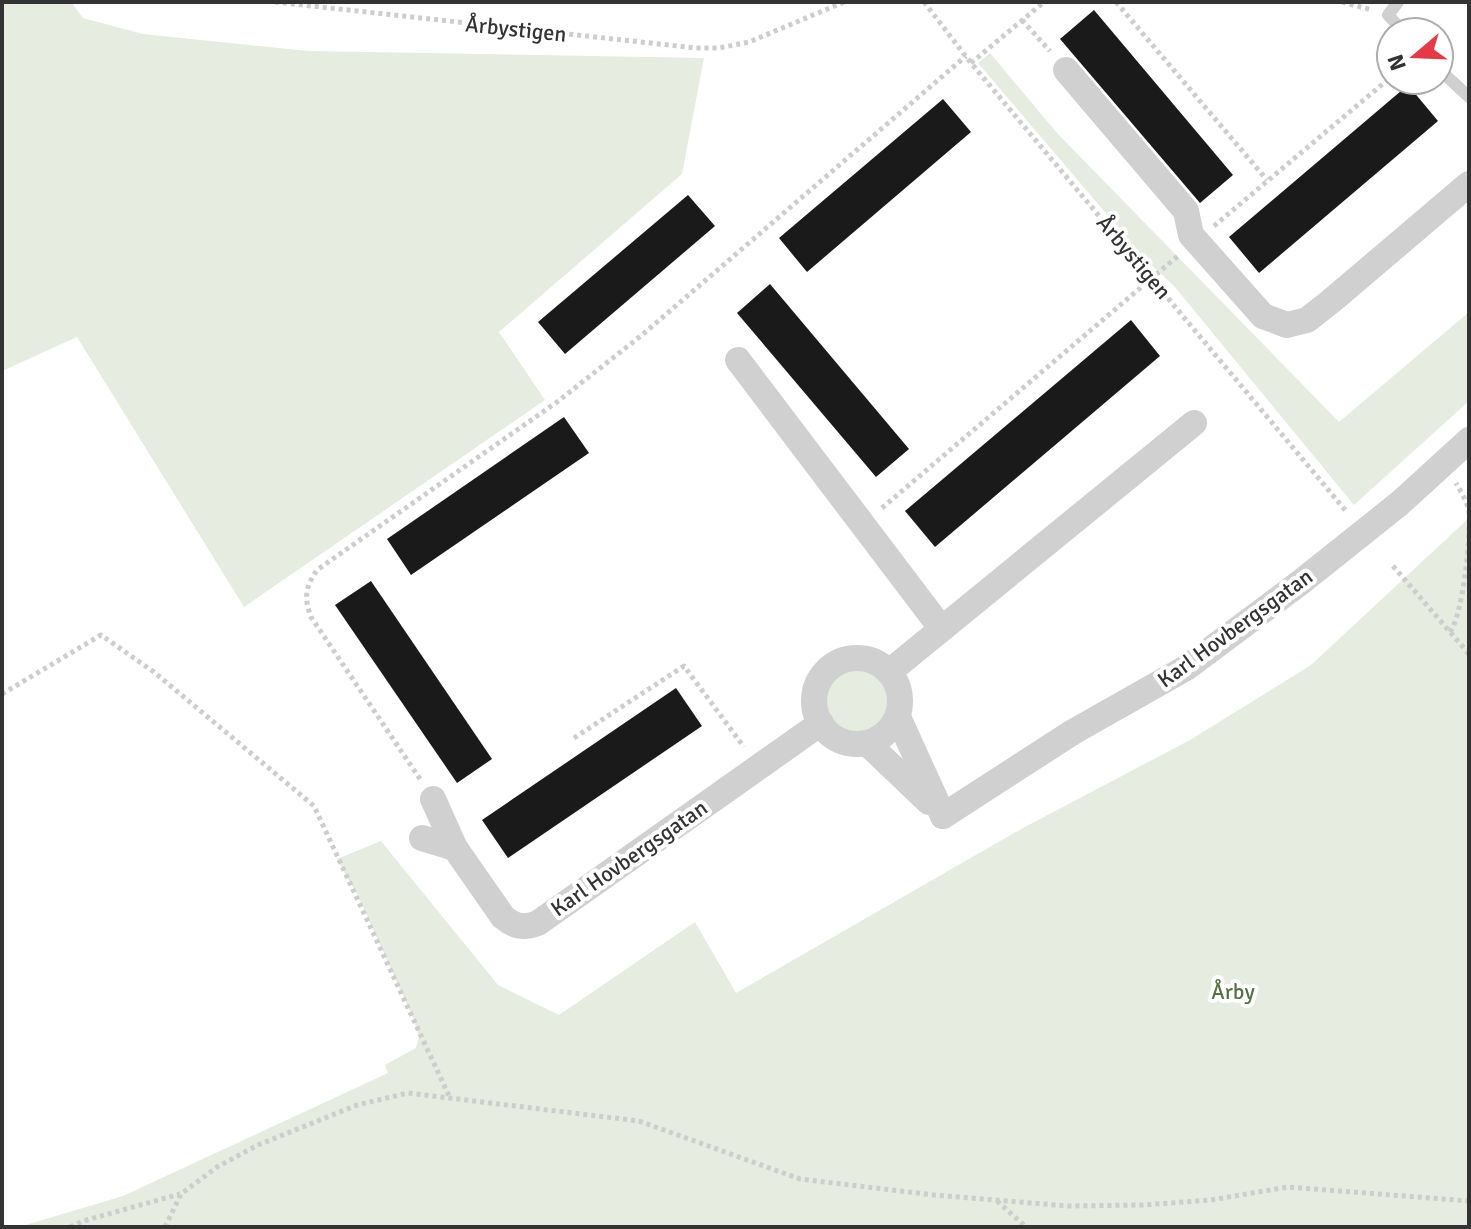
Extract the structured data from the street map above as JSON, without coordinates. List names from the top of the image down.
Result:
{
  "streets": {
    "street": ["Karl Hovbergsgatan"],
    "path": ["Årbystigen"]
  },
  "parks": ["Årby"],
  "north": "left"
}
